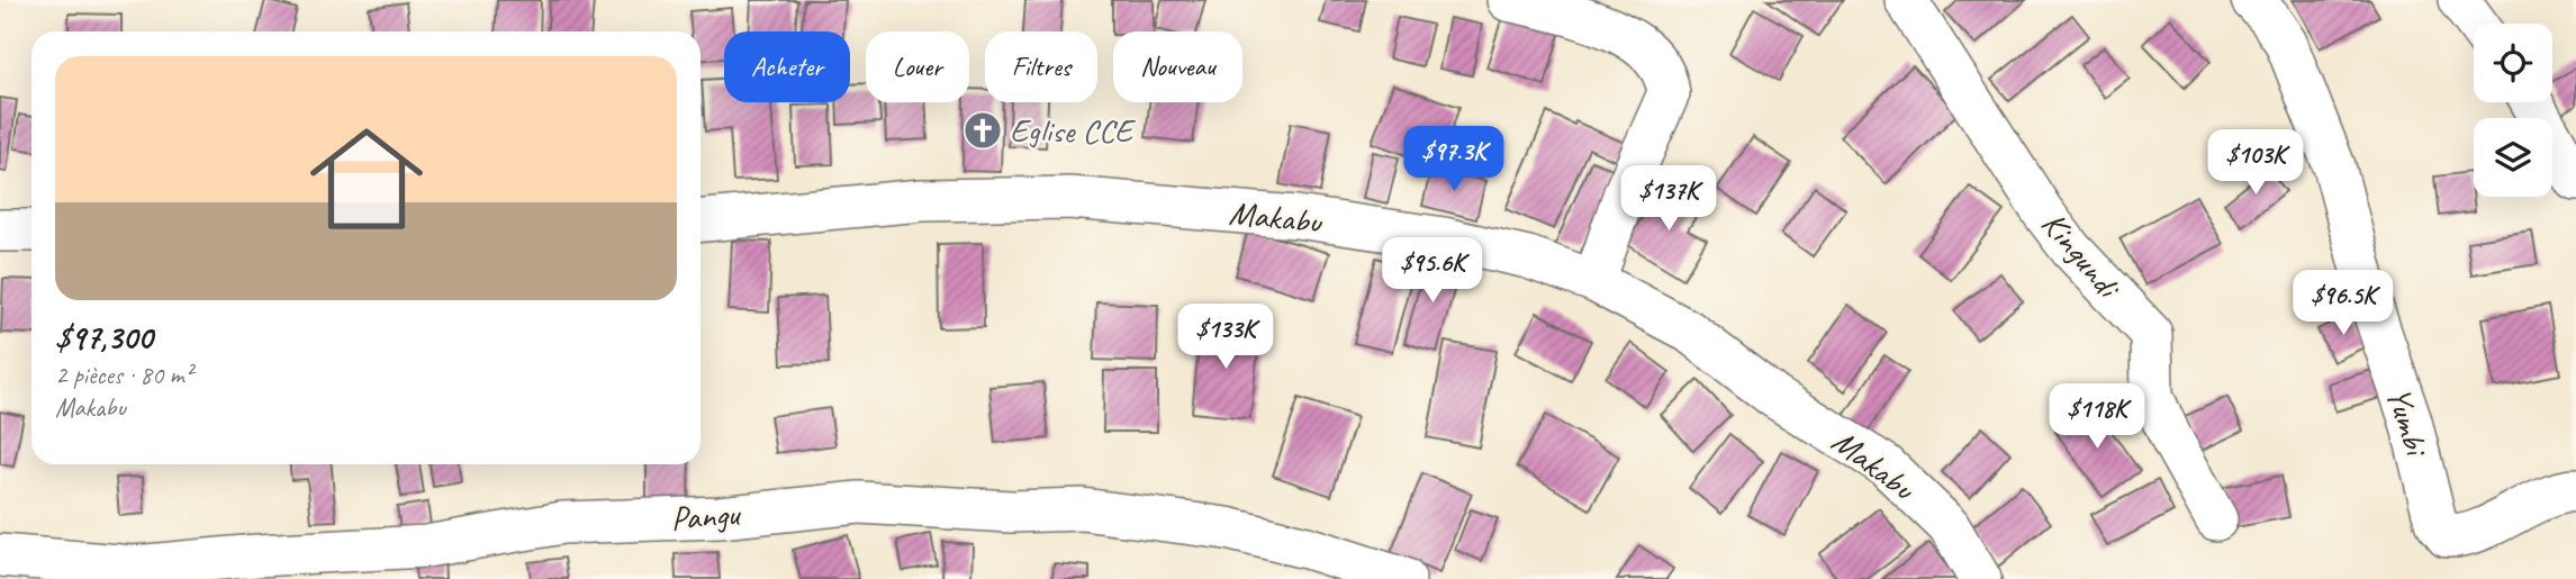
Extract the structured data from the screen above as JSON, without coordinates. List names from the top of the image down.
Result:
{
  "streets": {
    "street": [
      "Makabu",
      "Kingundi",
      "Yumbi",
      "Pangu"
    ]
  },
  "places": {
    "church": ["Eglise CCE"]
  },
  "page": {
    "chip": [
      "Acheter",
      "Louer",
      "Filtres",
      "Nouveau"
    ],
    "list": [
      {
        "name": "$97,300",
        "note": "2 pièces · 80 m² · Makabu"
      }
    ],
    "price": [
      "$97.3K",
      "$103K",
      "$137K",
      "$95.6K",
      "$96.5K",
      "$133K",
      "$118K"
    ]
  }
}
